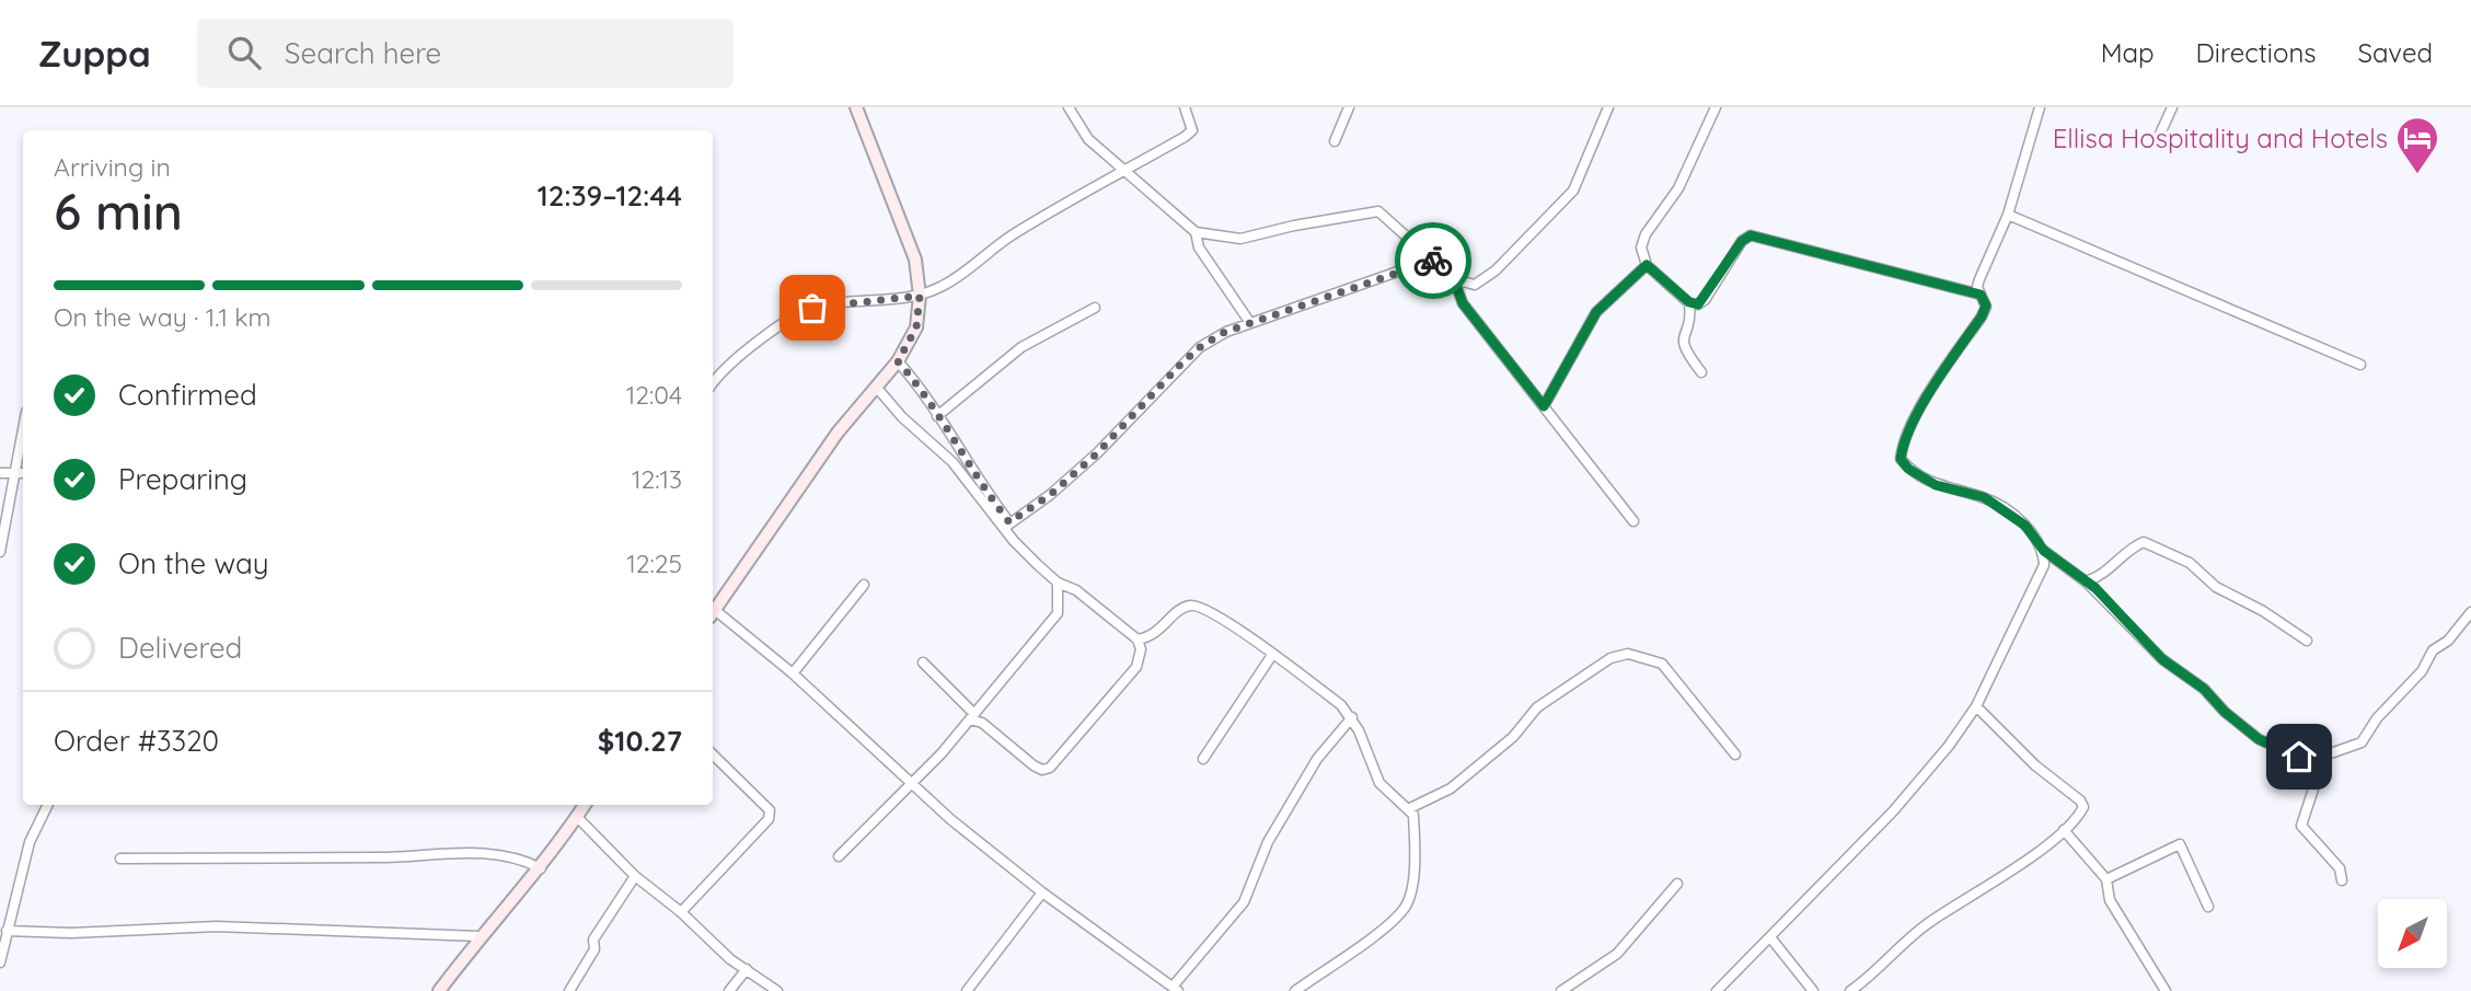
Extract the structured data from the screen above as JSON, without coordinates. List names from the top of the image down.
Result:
{
  "places": {
    "hotel": ["Ellisa Hospitality and Hotels"]
  },
  "north": "bottom left",
  "page": {
    "header": "Zuppa",
    "search": "Search here",
    "nav": ["Map", "Directions", "Saved"],
    "heading": ["6 min", "Arriving in", "12:39–12:44"],
    "panel": ["Order #3320", "$10.27"],
    "bar": "On the way · 1.1 km",
    "list": [
      ["Confirmed", "12:04"],
      ["Preparing", "12:13"],
      ["On the way", "12:25"],
      "Delivered"
    ]
  }
}
